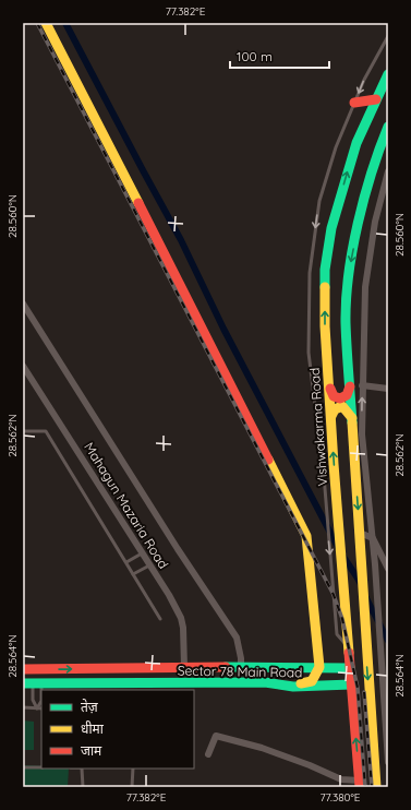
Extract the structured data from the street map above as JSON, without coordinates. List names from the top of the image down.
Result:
{
  "streets": {
    "main road": ["Vishwakarma Road", "Sector 78 Main Road"],
    "street": ["Mahagun Mazaria Road"]
  },
  "crossings": [
    ["Vishwakarma Road", "Sector 78 Main Road"],
    ["Mahagun Mazaria Road", "Sector 78 Main Road"]
  ],
  "legend": ["तेज़", "धीमा", "जाम"],
  "scale_bar": "100 m",
  "coordinates": [
    "77.382°E",
    "28.560°N",
    "28.562°N",
    "28.564°N",
    "77.380°E"
  ]
}
